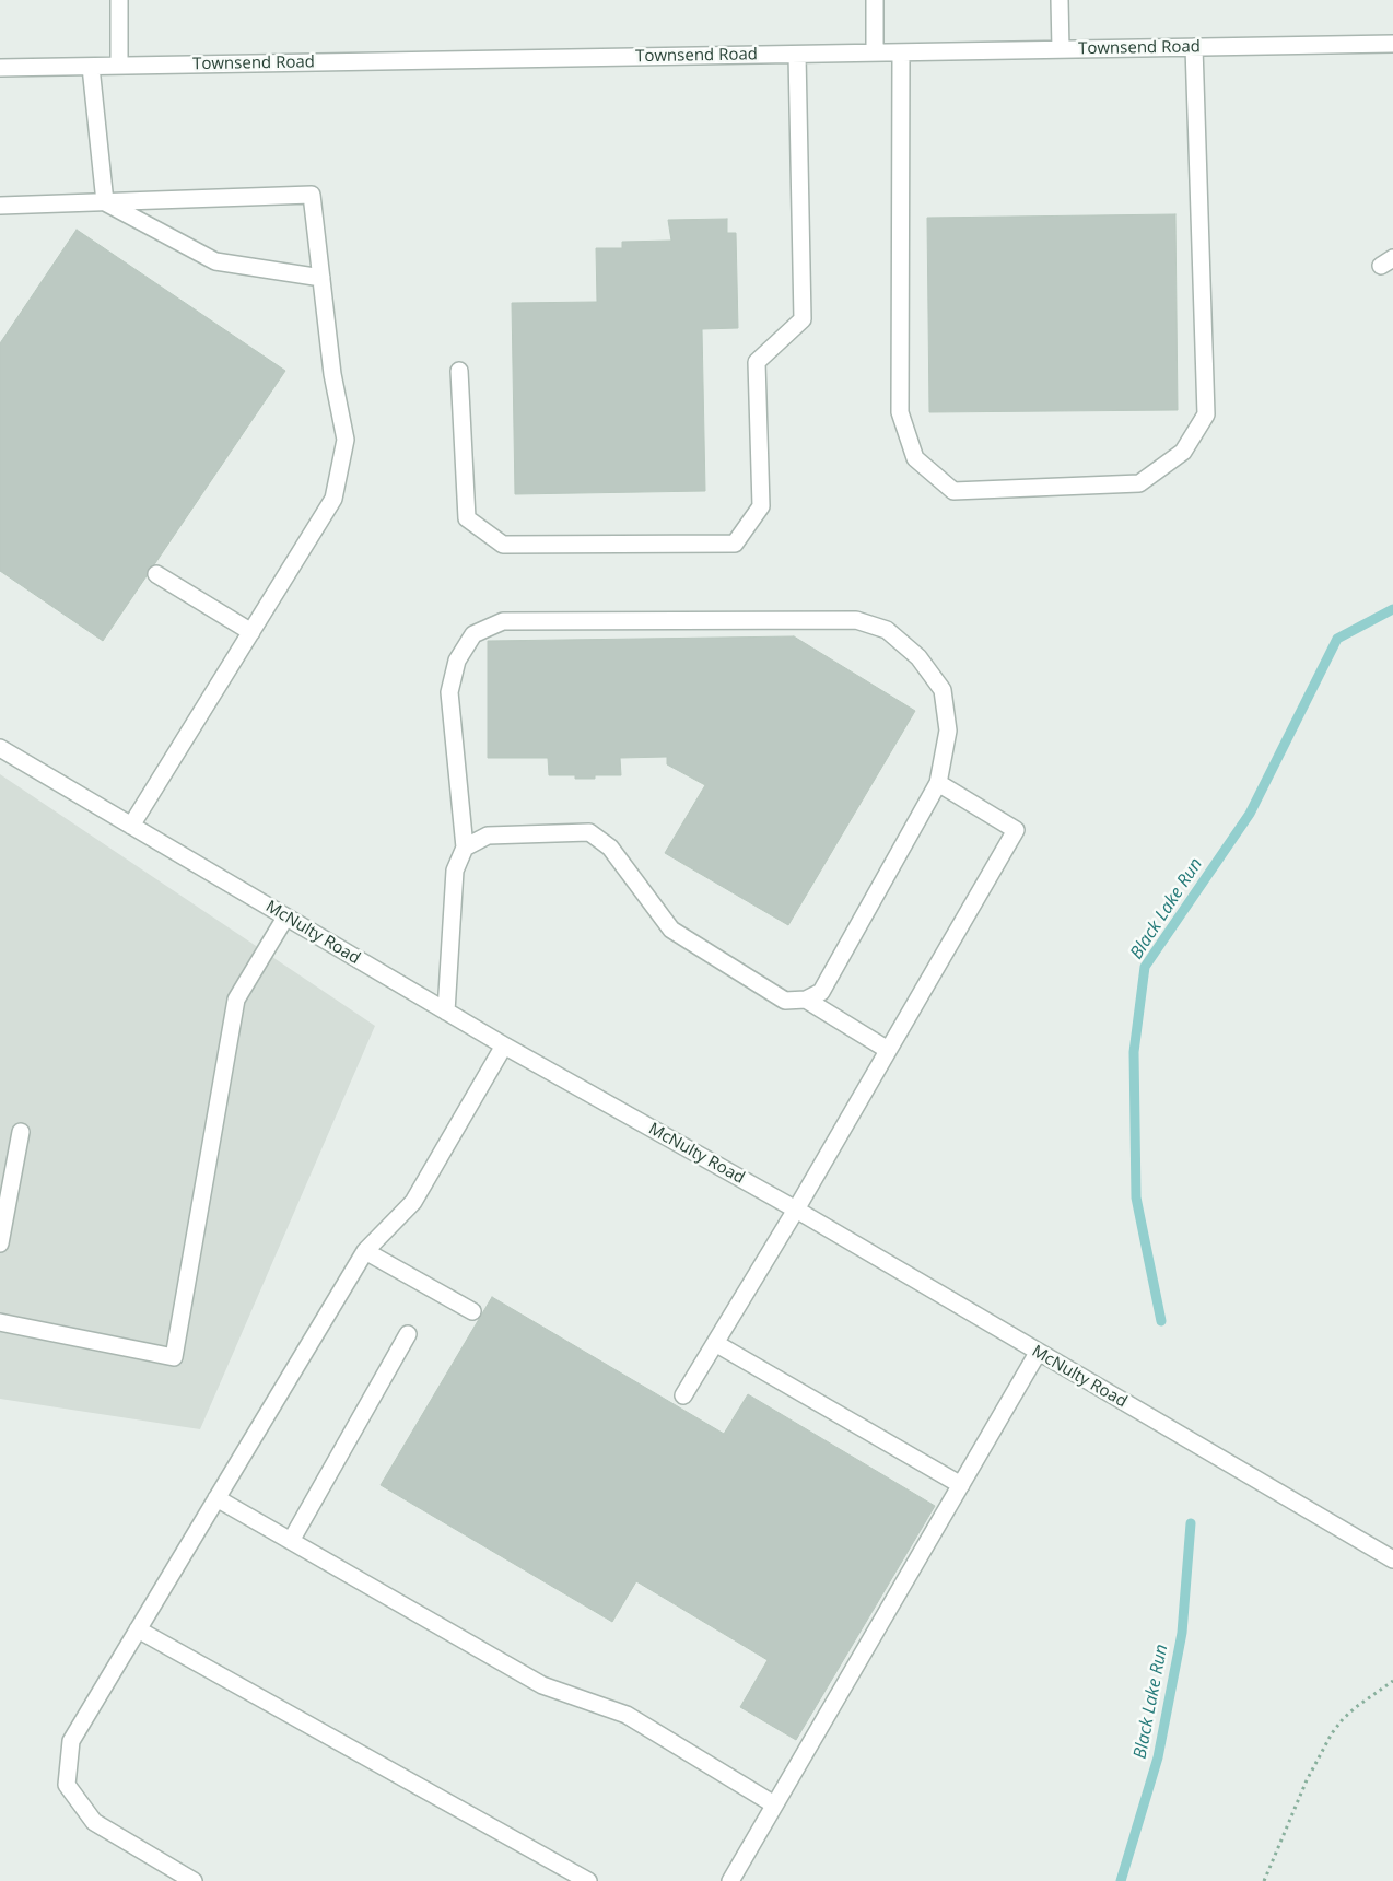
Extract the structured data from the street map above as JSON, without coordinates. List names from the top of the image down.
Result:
{
  "streets": {
    "street": ["Townsend Road", "McNulty Road"]
  },
  "water": ["Black Lake Run"]
}
